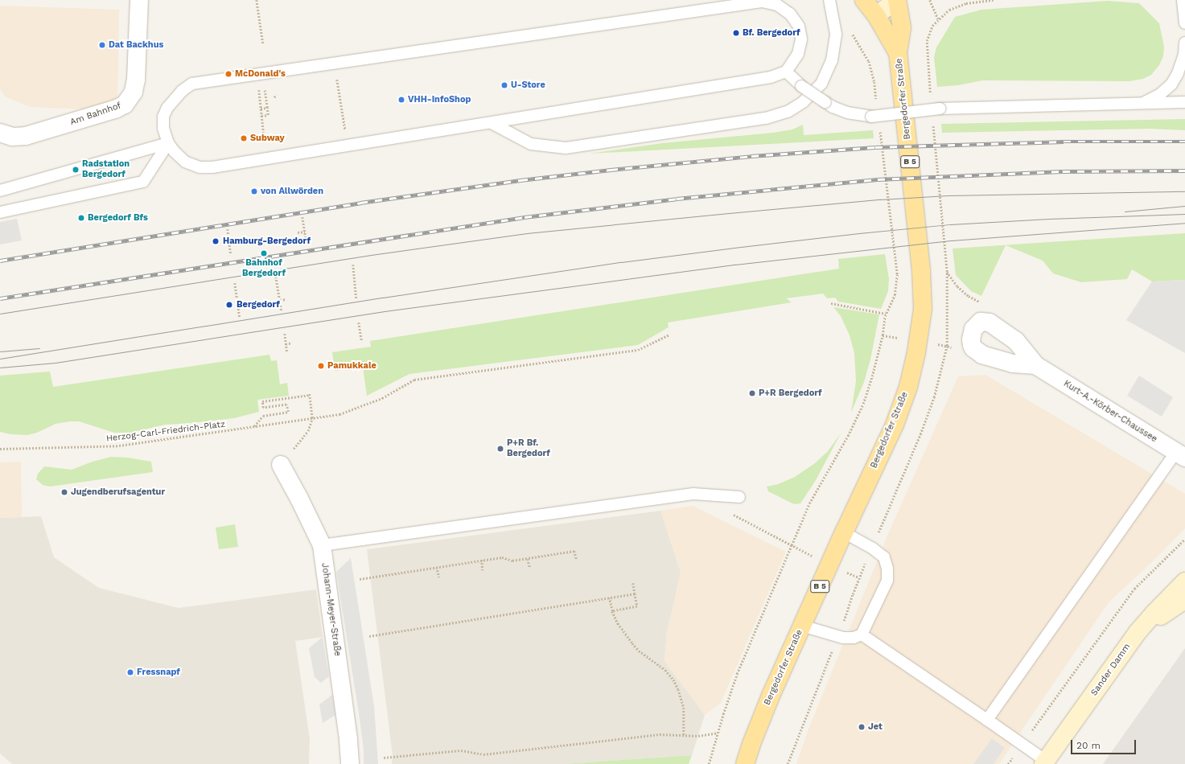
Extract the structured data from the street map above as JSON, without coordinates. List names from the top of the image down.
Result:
{
  "streets": {
    "main road": ["Bergedorfer Straße", "B 5", "Sander Damm"],
    "street": ["Am Bahnhof", "Kurt-A.-Körber-Chaussee", "Johann-Meyer-Straße"],
    "path": ["Herzog-Carl-Friedrich-Platz"]
  },
  "places": [
    "Bf. Bergedorf",
    "Dat Backhus",
    "McDonald's",
    "U-Store",
    "VHH-InfoShop",
    "Subway",
    "Radstation Bergedorf",
    "von Allwörden",
    "Bergedorf Bfs",
    "Hamburg-Bergedorf",
    "Bahnhof Bergedorf",
    "Bergedorf",
    "Pamukkale",
    "P+R Bergedorf",
    "P+R Bf. Bergedorf",
    "Jugendberufsagentur",
    "Fressnapf",
    "Jet"
  ],
  "scale_bar": "20 m"
}
